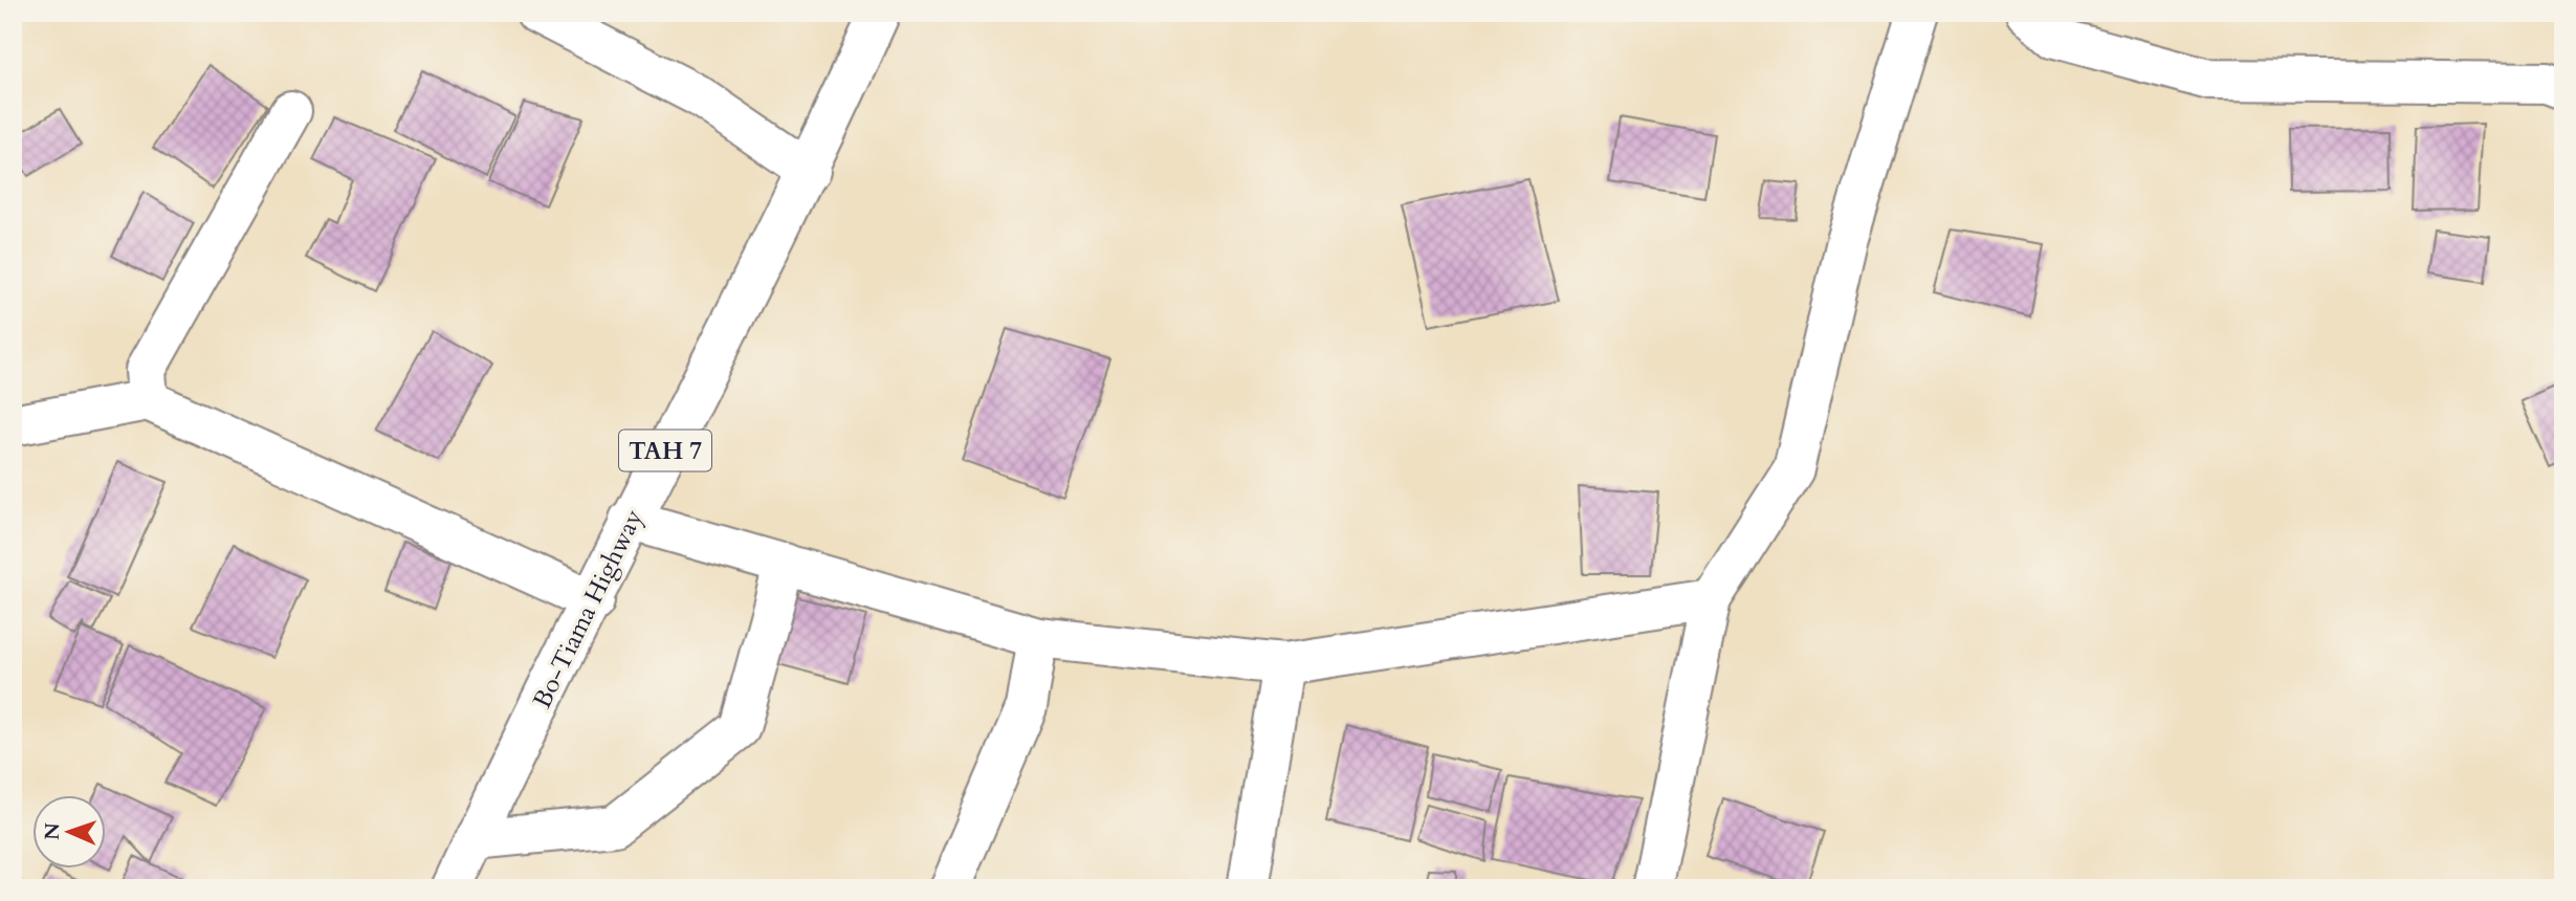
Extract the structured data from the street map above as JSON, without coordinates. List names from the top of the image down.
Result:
{
  "streets": {
    "main road": ["TAH 7", "Bo-Tiama Highway"]
  },
  "north": "left"
}
